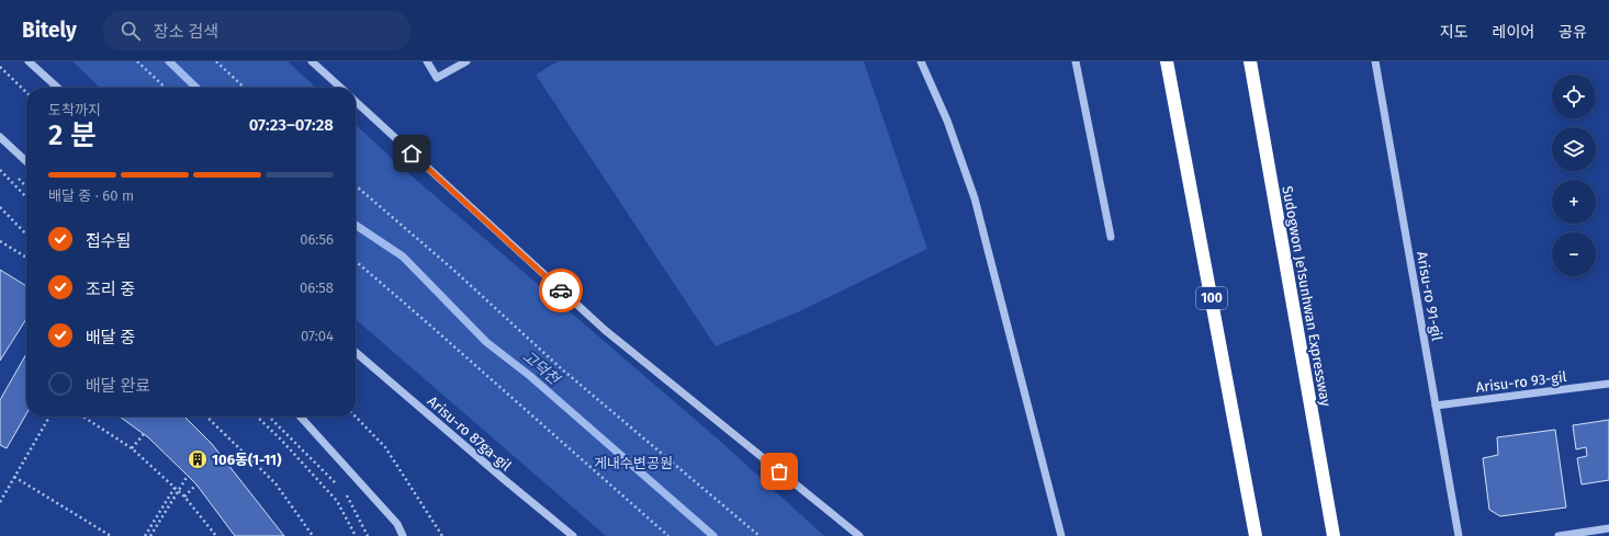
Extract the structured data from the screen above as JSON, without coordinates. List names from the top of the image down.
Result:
{
  "streets": {
    "highway": ["Sudogwon Je1sunhwan Expressway", "100"],
    "street": ["Arisu-ro 91-gil", "Arisu-ro 93-gil", "Arisu-ro 87ga-gil"]
  },
  "crossings": [
    ["Arisu-ro 91-gil", "Arisu-ro 93-gil"]
  ],
  "water": ["고덕천"],
  "parks": ["게내수변공원"],
  "places": {
    "building": ["106동(1-11)"]
  },
  "page": {
    "header": "Bitely",
    "search": "장소 검색",
    "nav": ["지도", "레이어", "공유"],
    "map_buttons": ["+", "−"],
    "heading": ["2 분", "도착까지", "07:23–07:28"],
    "bar": "배달 중 · 60 m",
    "list": [
      ["접수됨", "06:56"],
      ["조리 중", "06:58"],
      ["배달 중", "07:04"],
      "배달 완료"
    ]
  }
}
